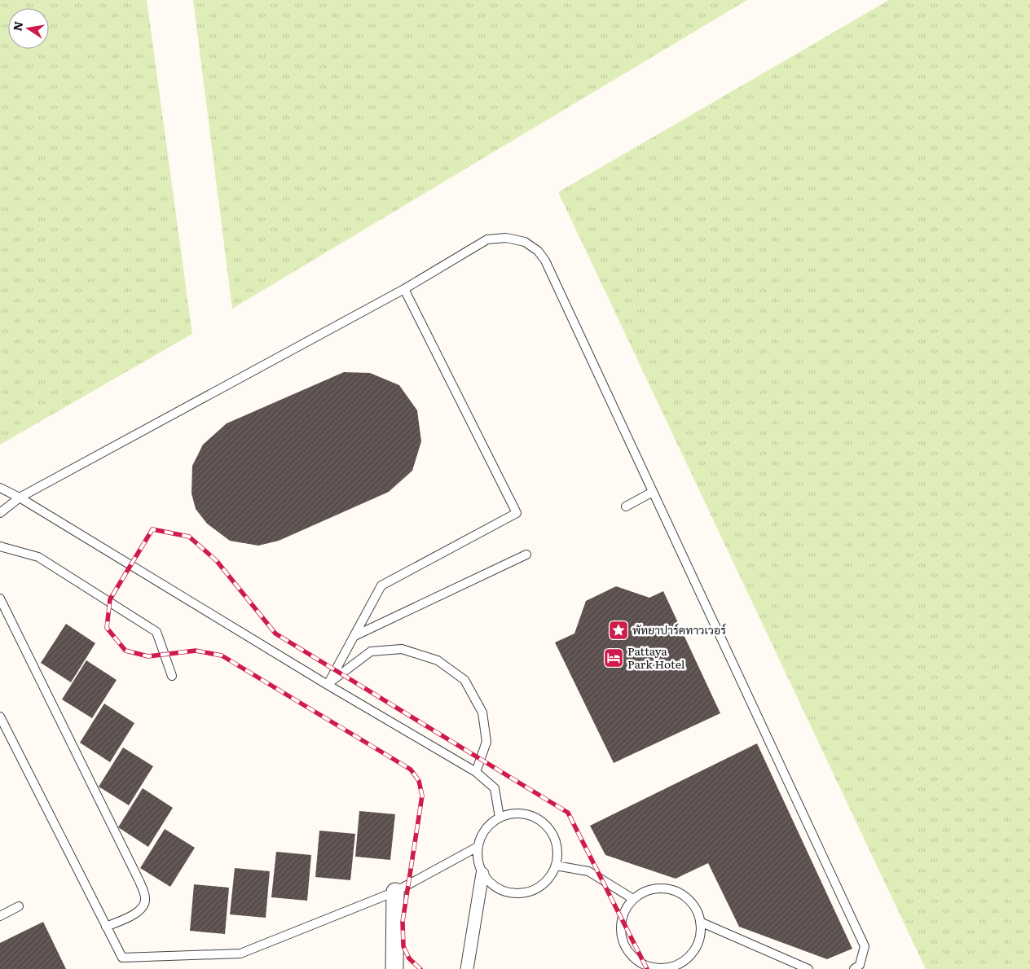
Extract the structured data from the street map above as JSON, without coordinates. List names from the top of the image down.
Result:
{
  "places": {
    "place": ["พัทยาปาร์คทาวเวอร์"],
    "hotel": ["Pattaya Park Hotel"]
  },
  "north": "left"
}
